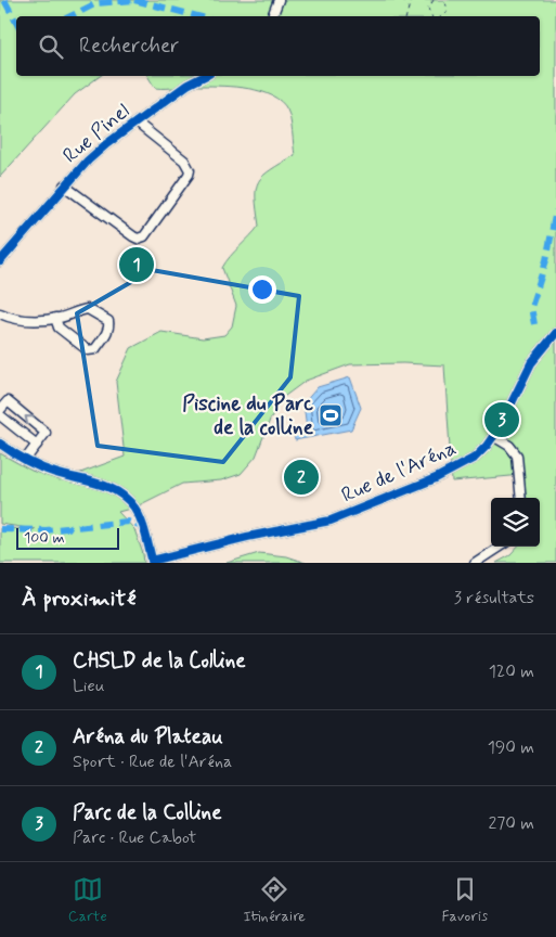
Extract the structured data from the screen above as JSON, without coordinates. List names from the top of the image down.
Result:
{
  "streets": {
    "street": ["Rue Pinel", "Rue de l'Aréna"]
  },
  "places": {
    "sports": ["Piscine du Parc de la colline"]
  },
  "scale_bar": "100 m",
  "page": {
    "search": "Rechercher",
    "pins": ["1", "3", "2"],
    "scale": "100 m",
    "heading": ["À proximité", "3 résultats"],
    "list": [
      {
        "mark": "1",
        "name": "CHSLD de la Colline",
        "note": "Lieu",
        "value": "120 m"
      },
      {
        "mark": "2",
        "name": "Aréna du Plateau",
        "note": "Sport · Rue de l'Aréna",
        "value": "190 m"
      },
      {
        "mark": "3",
        "name": "Parc de la Colline",
        "note": "Parc · Rue Cabot",
        "value": "270 m"
      }
    ],
    "nav": ["Carte", "Itinéraire", "Favoris"]
  }
}
